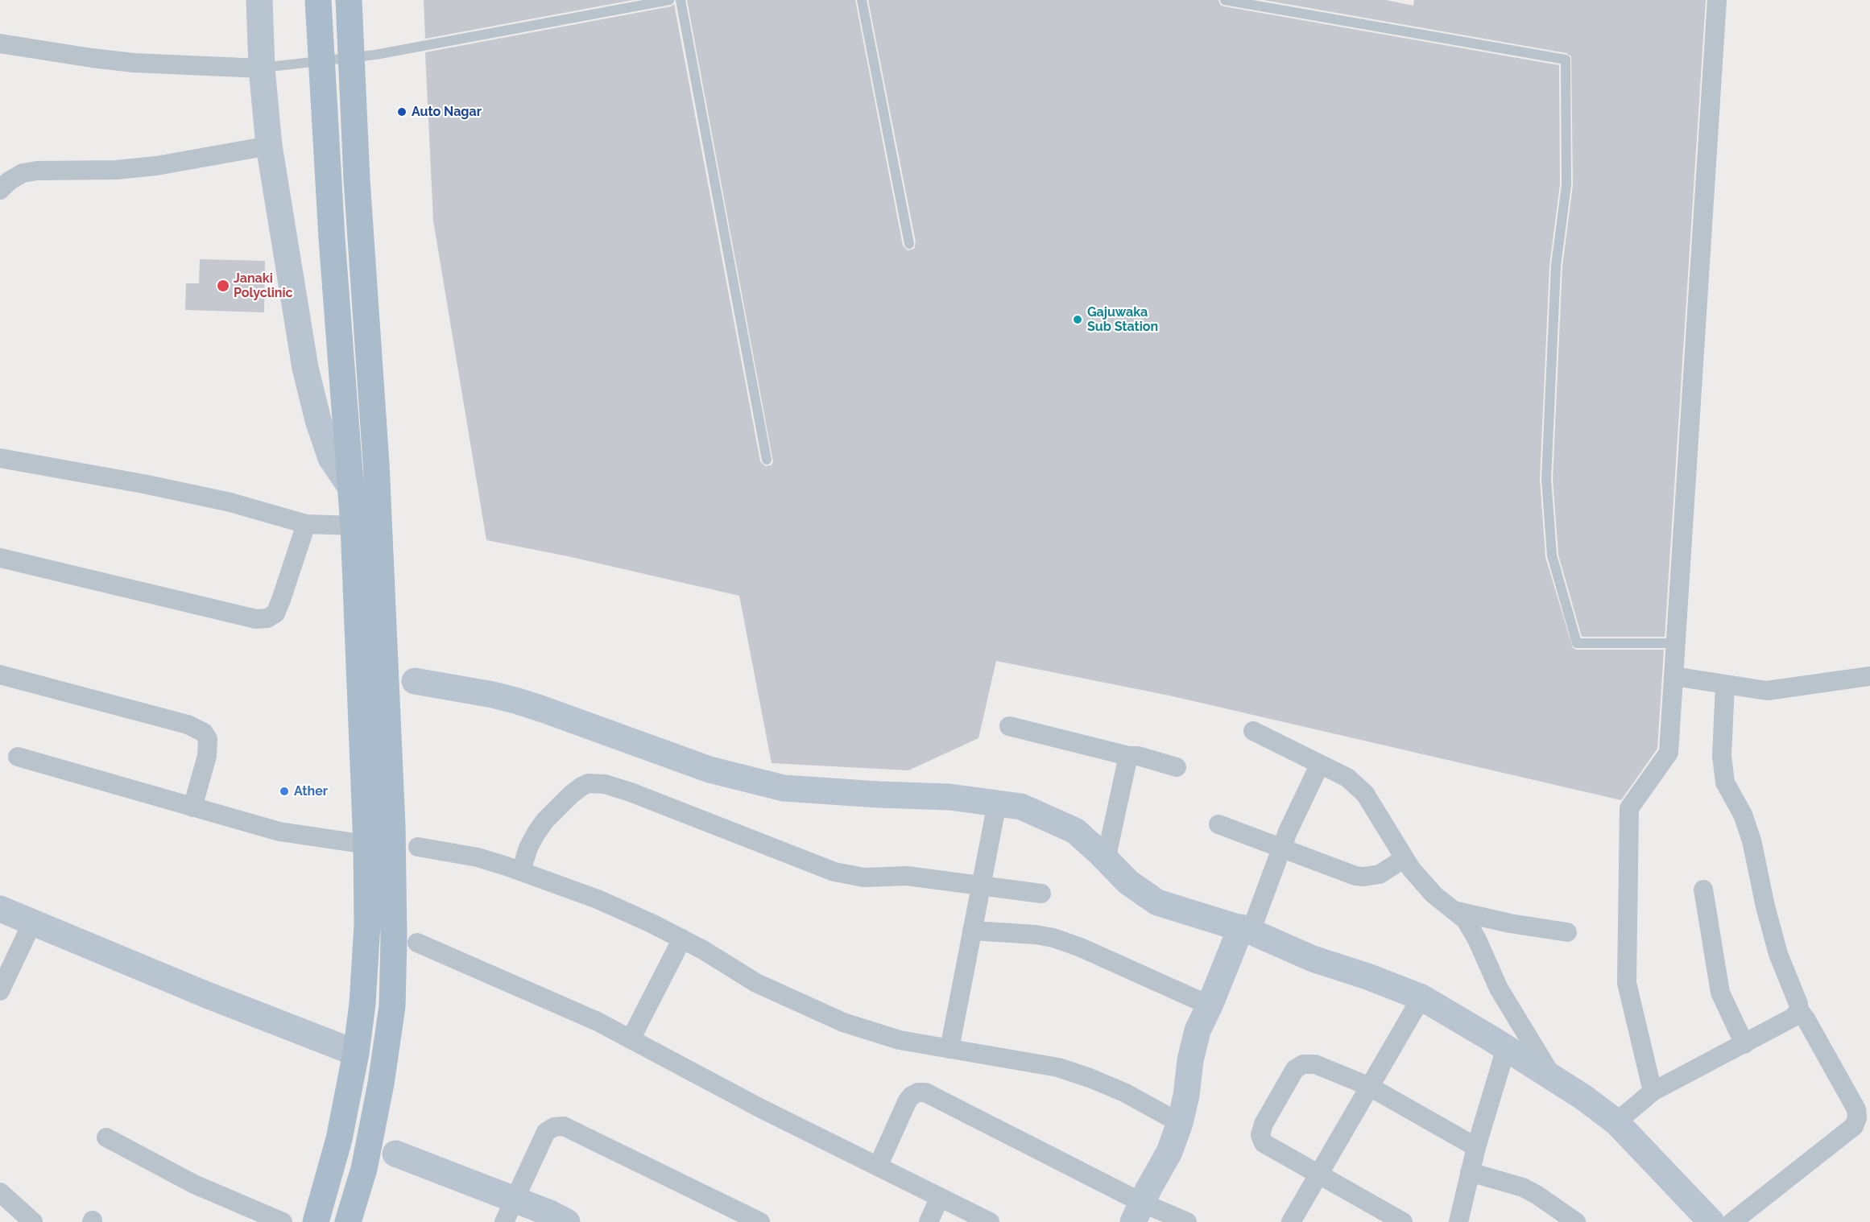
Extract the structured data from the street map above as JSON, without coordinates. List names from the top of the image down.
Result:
{
  "places": [
    "Auto Nagar",
    "Janaki Polyclinic",
    "Gajuwaka Sub Station",
    "Ather"
  ]
}
